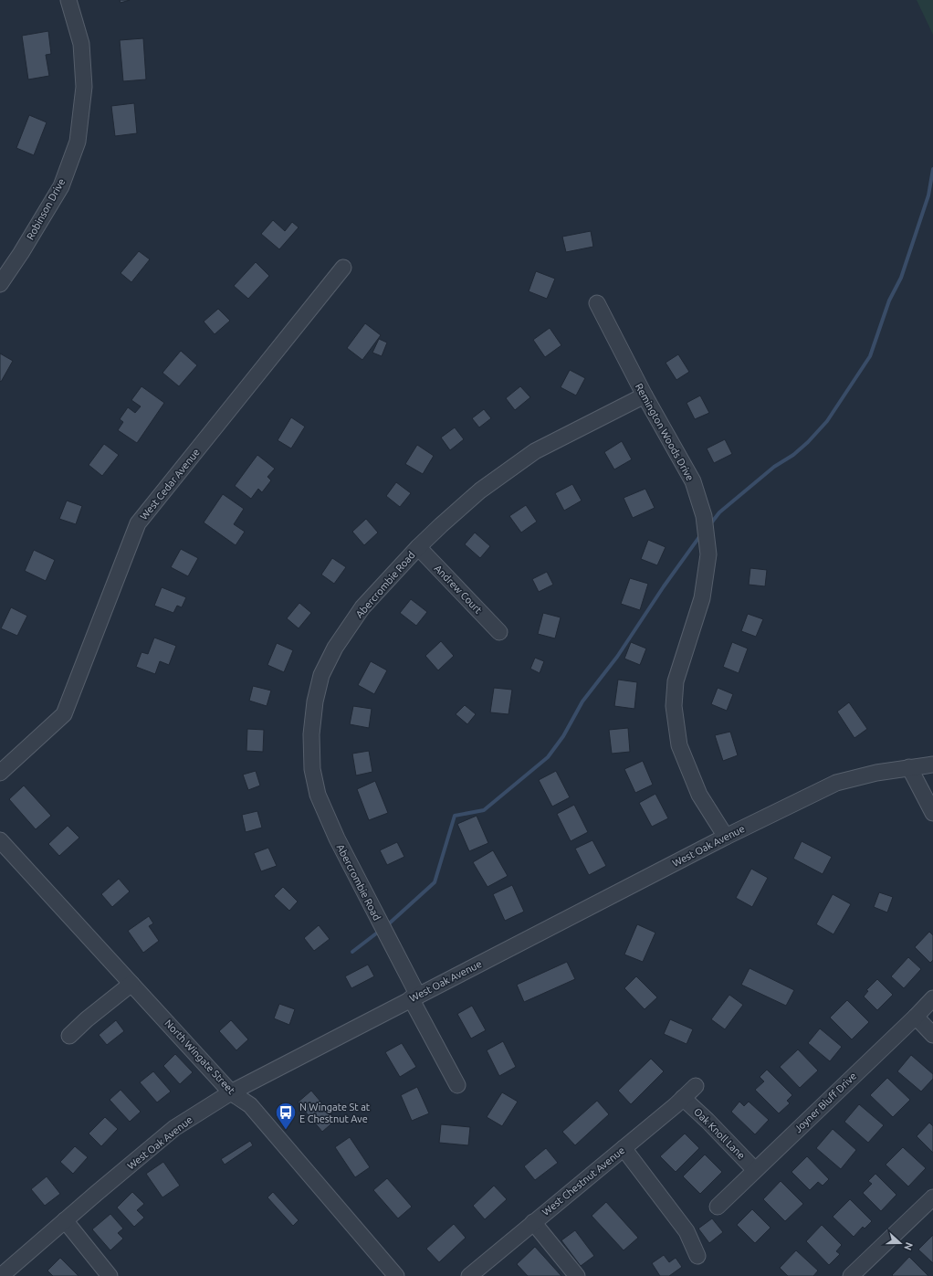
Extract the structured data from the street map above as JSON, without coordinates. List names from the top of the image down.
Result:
{
  "streets": {
    "street": [
      "Robinson Drive",
      "Remington Woods Drive",
      "West Cedar Avenue",
      "Abercrombie Road",
      "Andrew Court",
      "West Oak Avenue",
      "North Wingate Street",
      "Joyner Bluff Drive",
      "Oak Knoll Lane",
      "West Chestnut Avenue"
    ]
  },
  "crossings": [
    ["Remington Woods Drive", "Abercrombie Road"],
    ["Remington Woods Drive", "West Oak Avenue"],
    ["Abercrombie Road", "Andrew Court"],
    ["Abercrombie Road", "West Oak Avenue"],
    ["West Oak Avenue", "North Wingate Street"],
    ["Joyner Bluff Drive", "Oak Knoll Lane"],
    ["Oak Knoll Lane", "West Chestnut Avenue"]
  ],
  "places": {
    "bus stop": ["N Wingate St at E Chestnut Ave"]
  },
  "north": "right"
}
